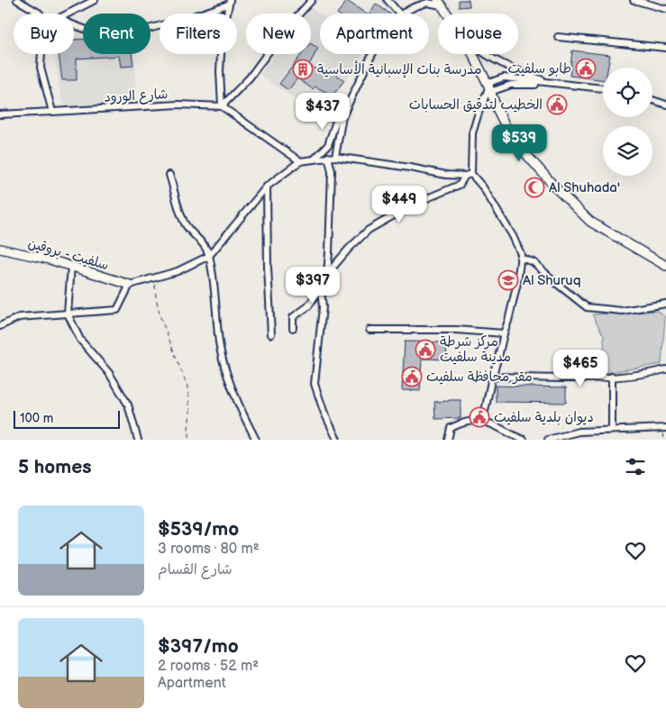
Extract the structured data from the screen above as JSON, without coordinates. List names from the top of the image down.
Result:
{
  "streets": {
    "main road": ["سلفيت - بروقين"],
    "street": ["شارع الورود"]
  },
  "places": {
    "public building": [
      "طابو سلفيت",
      "الخطيب لتدقيق الحسابات",
      "مركز شرطة مدينة سلفيت",
      "مقر محافظة سلفيت",
      "ديوان بلدية سلفيت"
    ],
    "building": ["مدرسة بنات الإسبانية الأساسية"],
    "mosque": ["Al Shuhada'"],
    "school or university": ["Al Shuruq"]
  },
  "scale_bar": "100 m",
  "page": {
    "chip": [
      "Buy",
      "Rent",
      "Filters",
      "New",
      "Apartment",
      "House"
    ],
    "price": [
      "$437",
      "$539",
      "$449",
      "$397",
      "$465"
    ],
    "scale": "100 m",
    "heading": "5 homes",
    "list": [
      {
        "name": "$539/mo",
        "note": "3 rooms · 80 m² · شارع القسام"
      },
      {
        "name": "$397/mo",
        "note": "2 rooms · 52 m² · Apartment"
      }
    ]
  }
}
